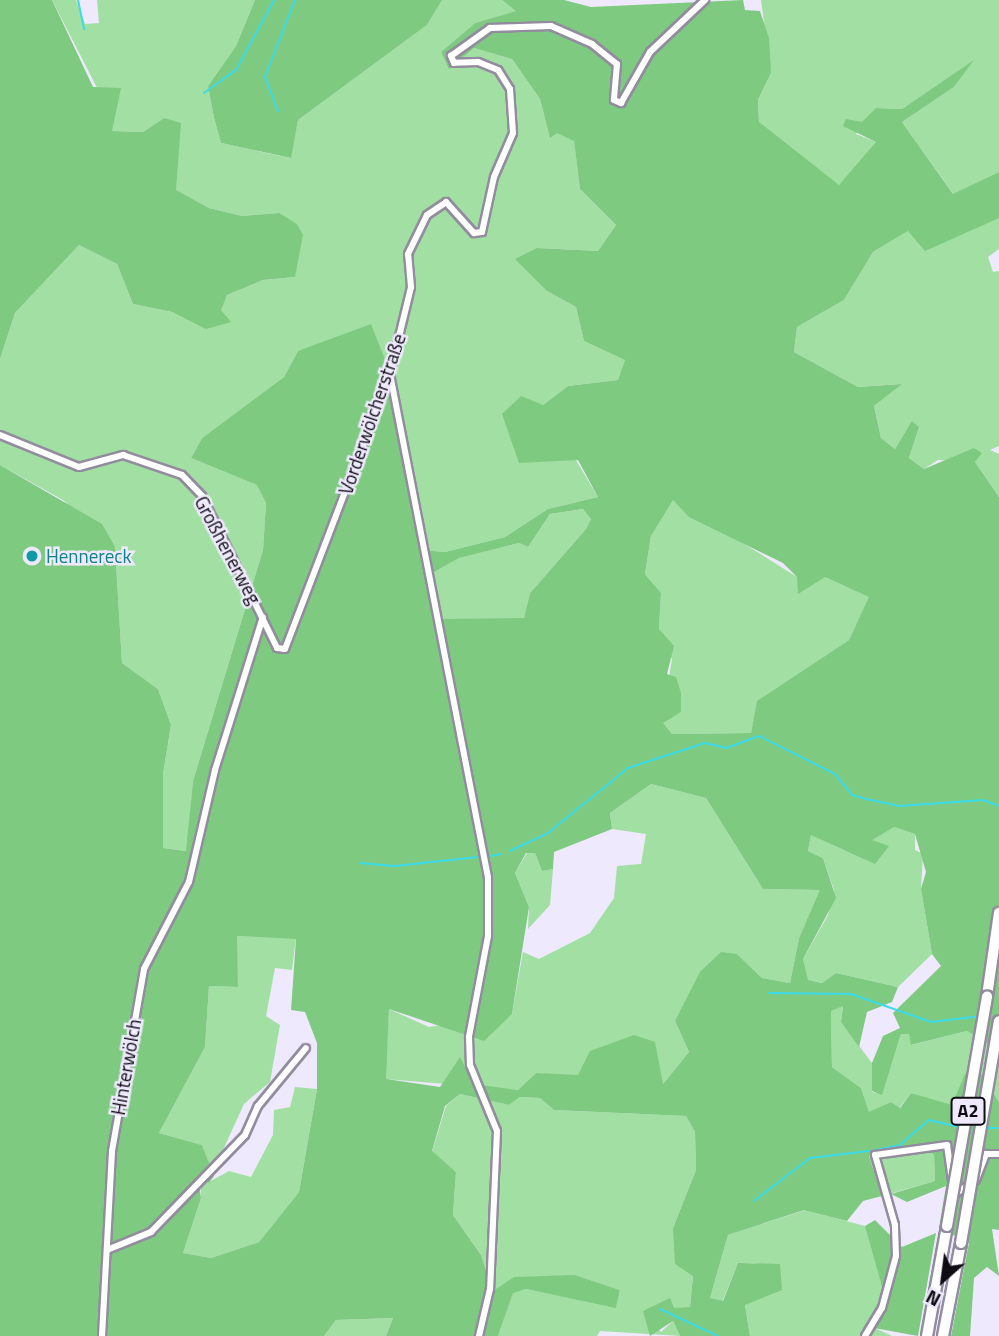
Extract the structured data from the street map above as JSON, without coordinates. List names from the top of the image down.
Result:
{
  "streets": {
    "highway": ["A2"],
    "street": ["Vorderwölcherstraße", "Großhenerweg", "Hinterwölch"]
  },
  "crossings": [
    ["Vorderwölcherstraße", "Großhenerweg"],
    ["Vorderwölcherstraße", "Hinterwölch"],
    ["Großhenerweg", "Hinterwölch"]
  ],
  "places": ["Hennereck"],
  "north": "bottom left"
}
